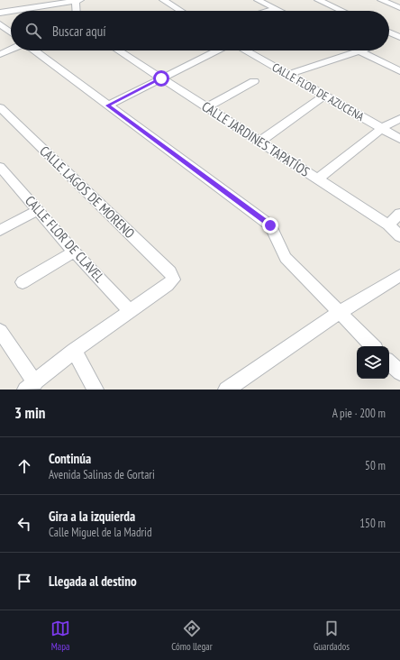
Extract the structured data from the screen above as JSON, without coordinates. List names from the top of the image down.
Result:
{
  "streets": {
    "street": [
      "CALLE FLOR DE AZUCENA",
      "CALLE JARDINES TAPATÍOS",
      "CALLE LAGOS DE MORENO",
      "CALLE FLOR DE CLAVEL"
    ]
  },
  "crossings": [
    ["CALLE LAGOS DE MORENO", "CALLE FLOR DE CLAVEL"]
  ],
  "page": {
    "search": "Buscar aquí",
    "heading": ["3 min", "A pie · 200 m"],
    "list": [
      ["Continúa", "Avenida Salinas de Gortari", "50 m"],
      ["Gira a la izquierda", "Calle Miguel de la Madrid", "150 m"],
      "Llegada al destino"
    ],
    "nav": ["Mapa", "Cómo llegar", "Guardados"]
  }
}
